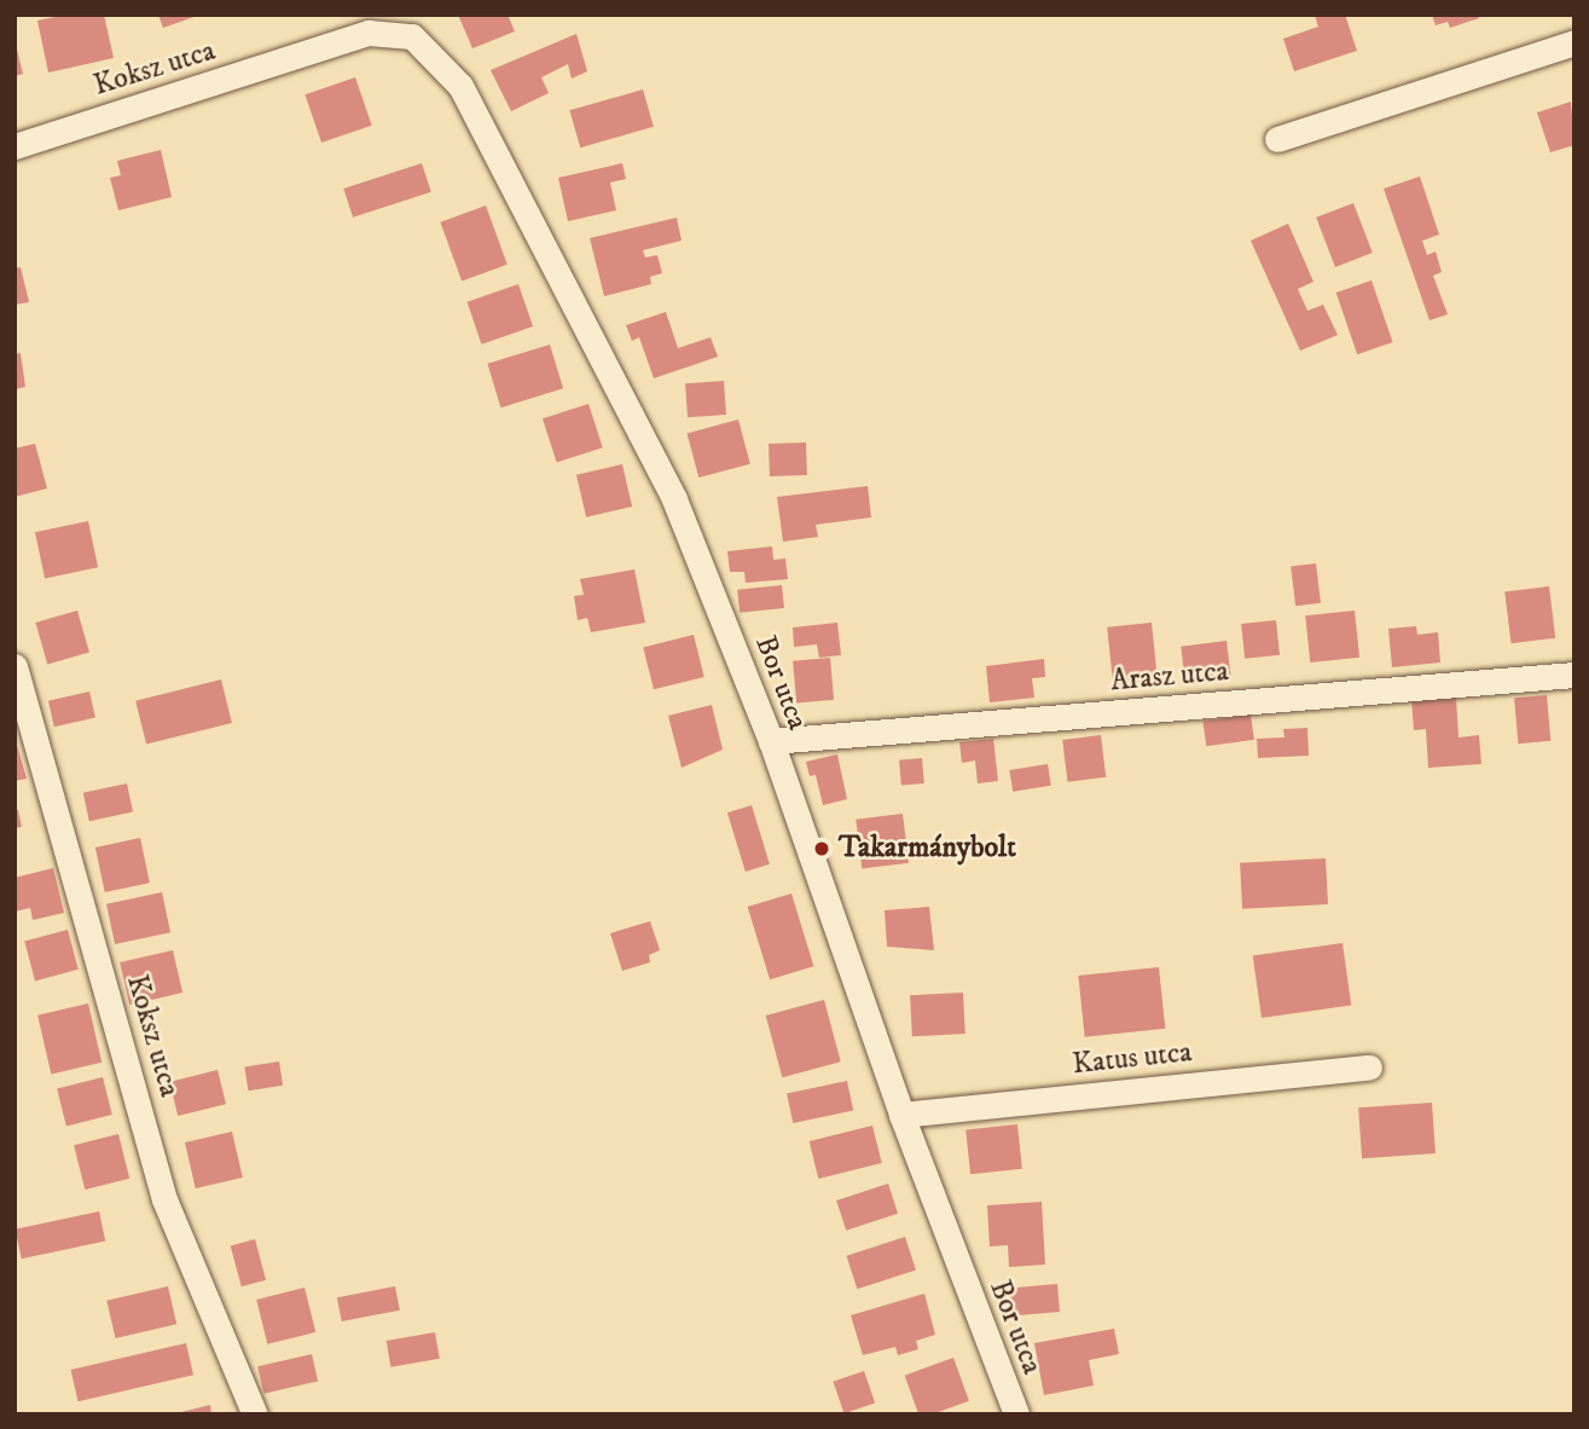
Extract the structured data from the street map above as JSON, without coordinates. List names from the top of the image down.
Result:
{
  "streets": {
    "street": [
      "Koksz utca",
      "Arasz utca",
      "Bor utca",
      "Katus utca"
    ]
  },
  "crossings": [
    ["Koksz utca", "Bor utca"],
    ["Arasz utca", "Bor utca"],
    ["Bor utca", "Katus utca"]
  ],
  "places": ["Takarmánybolt"]
}
